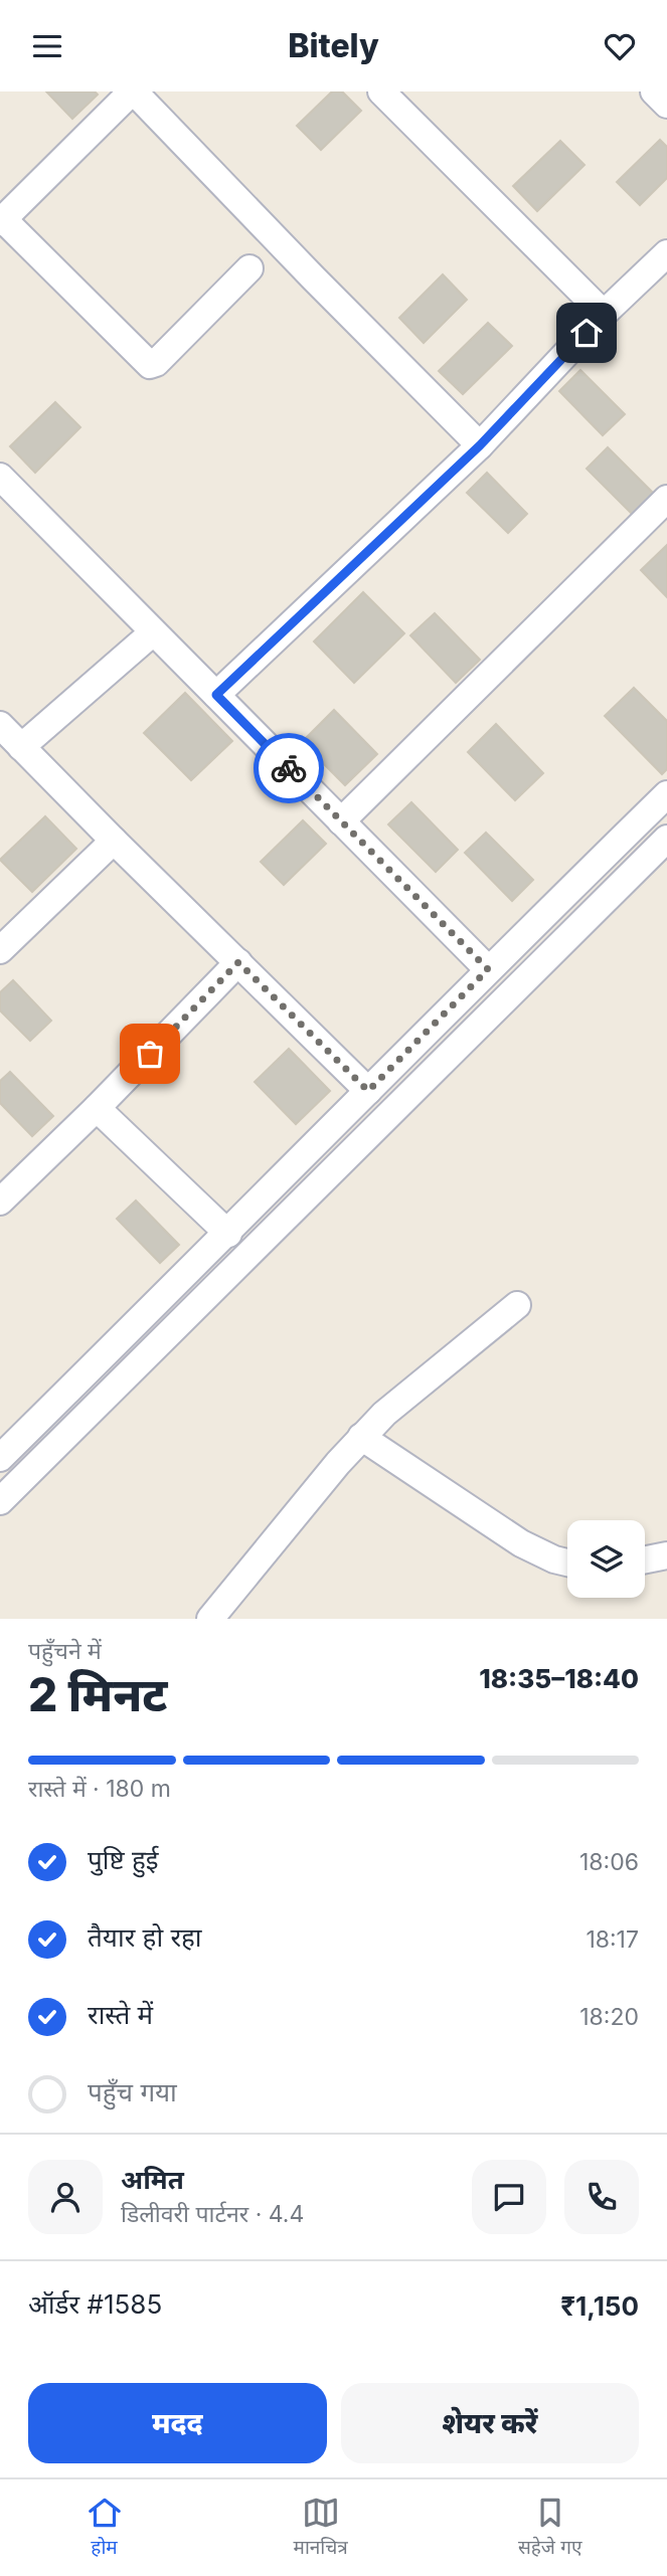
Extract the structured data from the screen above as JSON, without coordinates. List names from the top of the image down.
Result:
{
  "page": {
    "header": "Bitely",
    "heading": ["2 मिनट", "पहुँचने में", "18:35–18:40"],
    "panel": [
      "अमित",
      "डिलीवरी पार्टनर · 4.4",
      "ऑर्डर #1585",
      "₹1,150"
    ],
    "bar": "रास्ते में · 180 m",
    "list": [
      ["पुष्टि हुई", "18:06"],
      ["तैयार हो रहा", "18:17"],
      ["रास्ते में", "18:20"],
      "पहुँच गया"
    ],
    "buttons": ["मदद", "शेयर करें"],
    "tabs": ["होम", "मानचित्र", "सहेजे गए"]
  }
}
